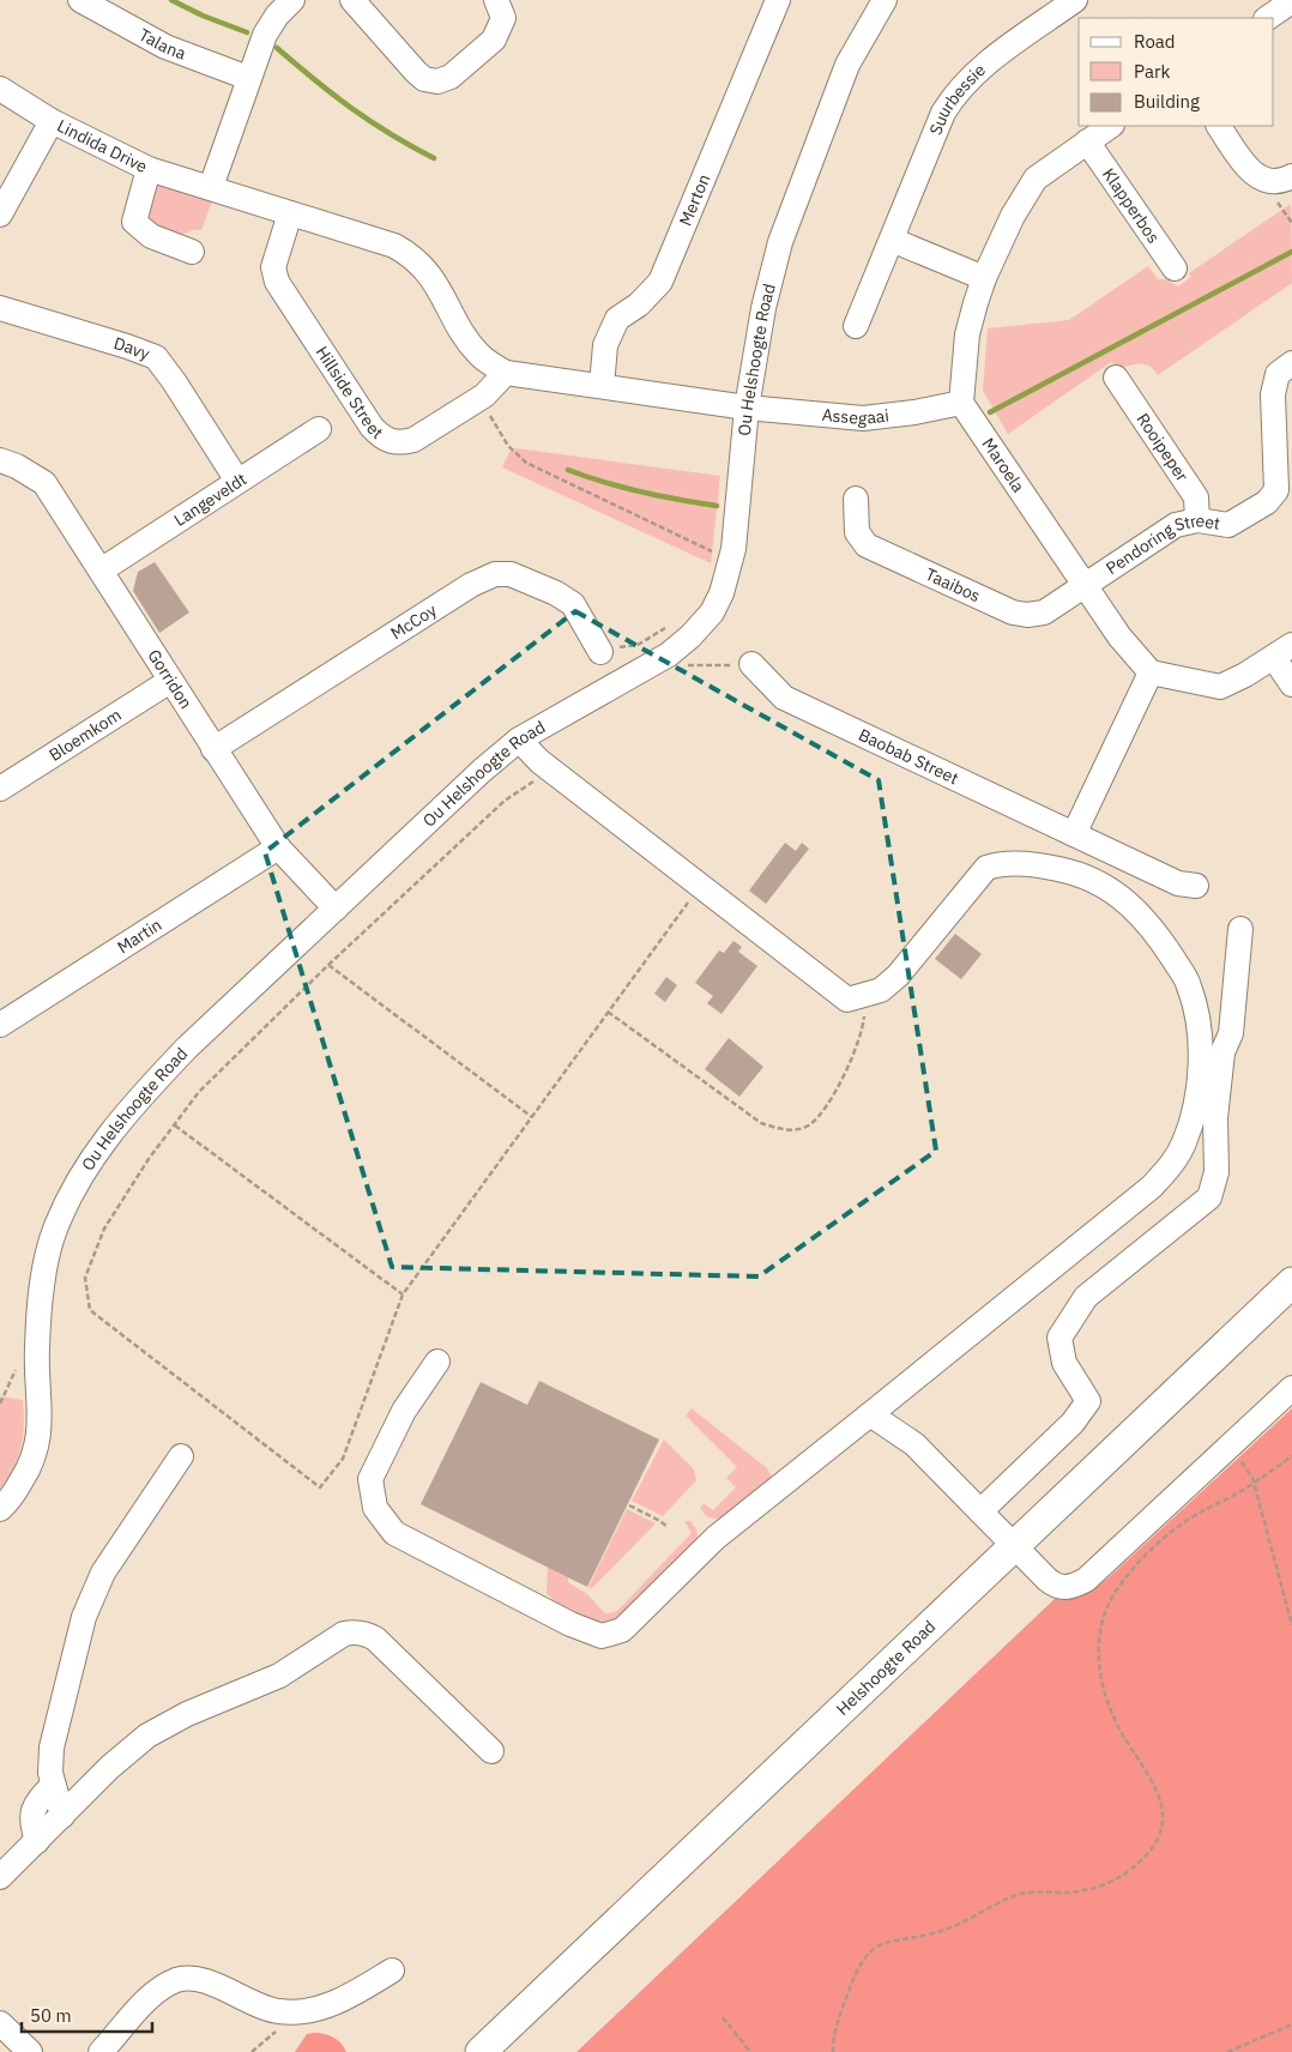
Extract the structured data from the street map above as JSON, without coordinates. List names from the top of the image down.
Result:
{
  "streets": {
    "main road": ["Helshoogte Road"],
    "street": [
      "Talana",
      "Suurbessie",
      "Lindida Drive",
      "Merton",
      "Klapperbos",
      "Davy",
      "Ou Helshoogte Road",
      "Hillside Street",
      "Assegaai",
      "Rooipeper",
      "Maroela",
      "Langeveldt",
      "Pendoring Street",
      "Taaibos",
      "McCoy",
      "Gorridon",
      "Bloemkom",
      "Baobab Street",
      "Martin"
    ]
  },
  "crossings": [
    ["Davy", "Langeveldt"],
    ["Ou Helshoogte Road", "Assegaai"],
    ["Ou Helshoogte Road", "Gorridon"],
    ["Assegaai", "Maroela"],
    ["Rooipeper", "Pendoring Street"],
    ["Maroela", "Pendoring Street"],
    ["Maroela", "Taaibos"],
    ["Langeveldt", "Gorridon"],
    ["Pendoring Street", "Taaibos"],
    ["McCoy", "Gorridon"],
    ["Gorridon", "Bloemkom"],
    ["Gorridon", "Martin"]
  ],
  "legend": ["Road", "Park", "Building"],
  "scale_bar": "50 m"
}
